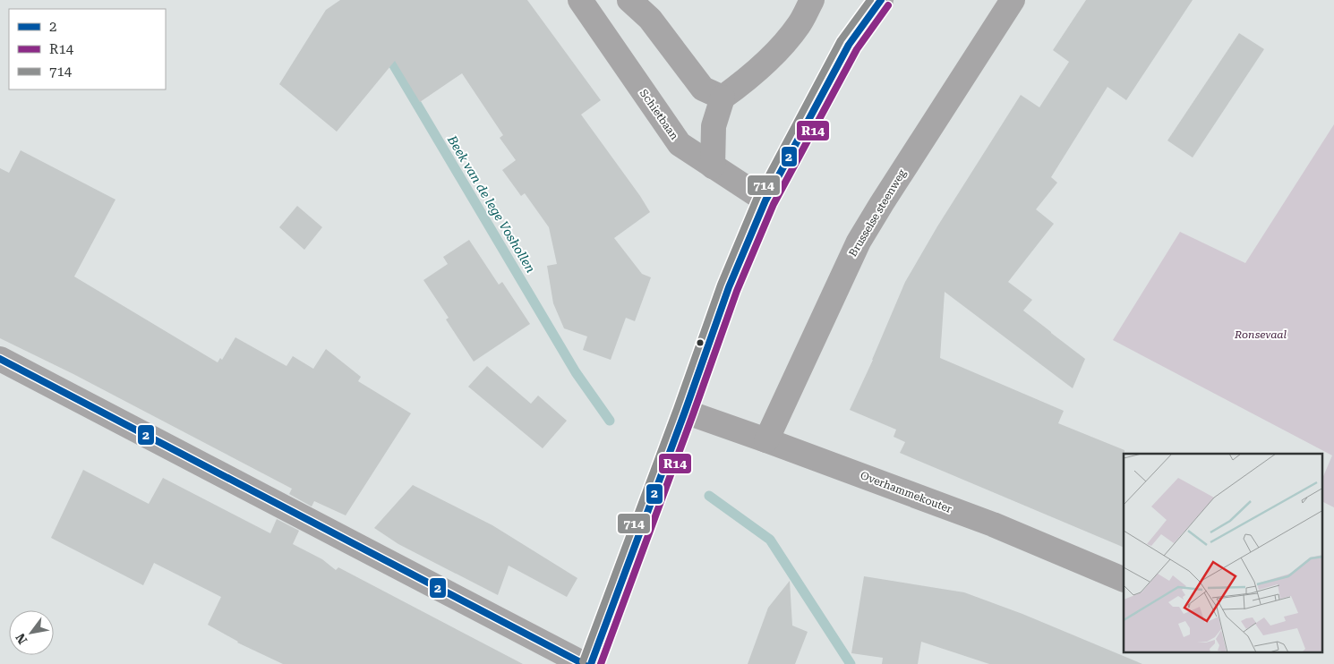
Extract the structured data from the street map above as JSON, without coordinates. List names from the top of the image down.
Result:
{
  "streets": {
    "street": ["Schietbaan", "Brusselse steenweg", "Overhammekouter"]
  },
  "crossings": [
    ["Brusselse steenweg", "Overhammekouter"]
  ],
  "water": ["Beek van de lege Voshollen"],
  "parks": ["Ronsevaal"],
  "lines": ["transit line 2", "transit line 714", "transit line R14"],
  "legend": ["2", "R14", "714"],
  "north": "bottom left"
}
